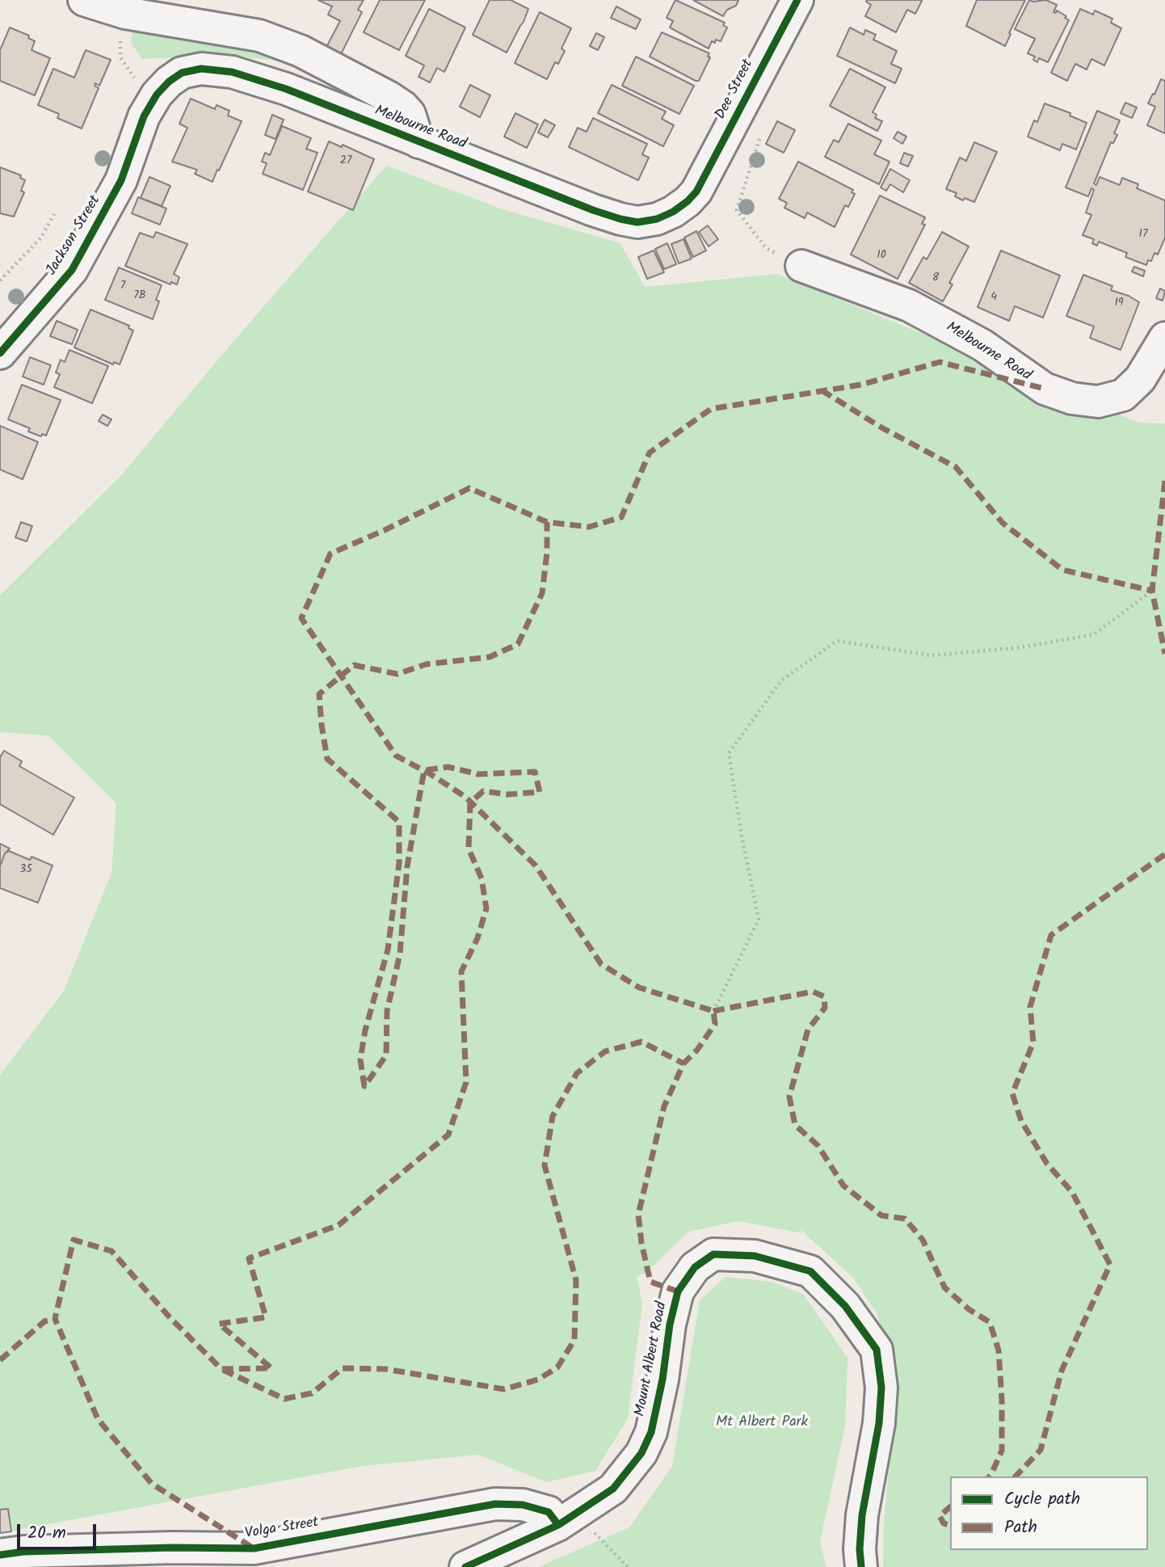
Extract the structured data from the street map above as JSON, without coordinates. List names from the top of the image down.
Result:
{
  "streets": {
    "street": [
      "Dee Street",
      "Melbourne Road",
      "Jackson Street",
      "Mount Albert Road",
      "Volga Street"
    ]
  },
  "crossings": [
    ["Dee Street", "Melbourne Road"],
    ["Melbourne Road", "Jackson Street"],
    ["Mount Albert Road", "Volga Street"]
  ],
  "parks": ["Mt Albert Park"],
  "house_numbers": [
    "27",
    "17",
    "10",
    "8",
    "7",
    "7B",
    "4",
    "19",
    "35"
  ],
  "legend": ["Cycle path", "Path"],
  "scale_bar": "20 m"
}
